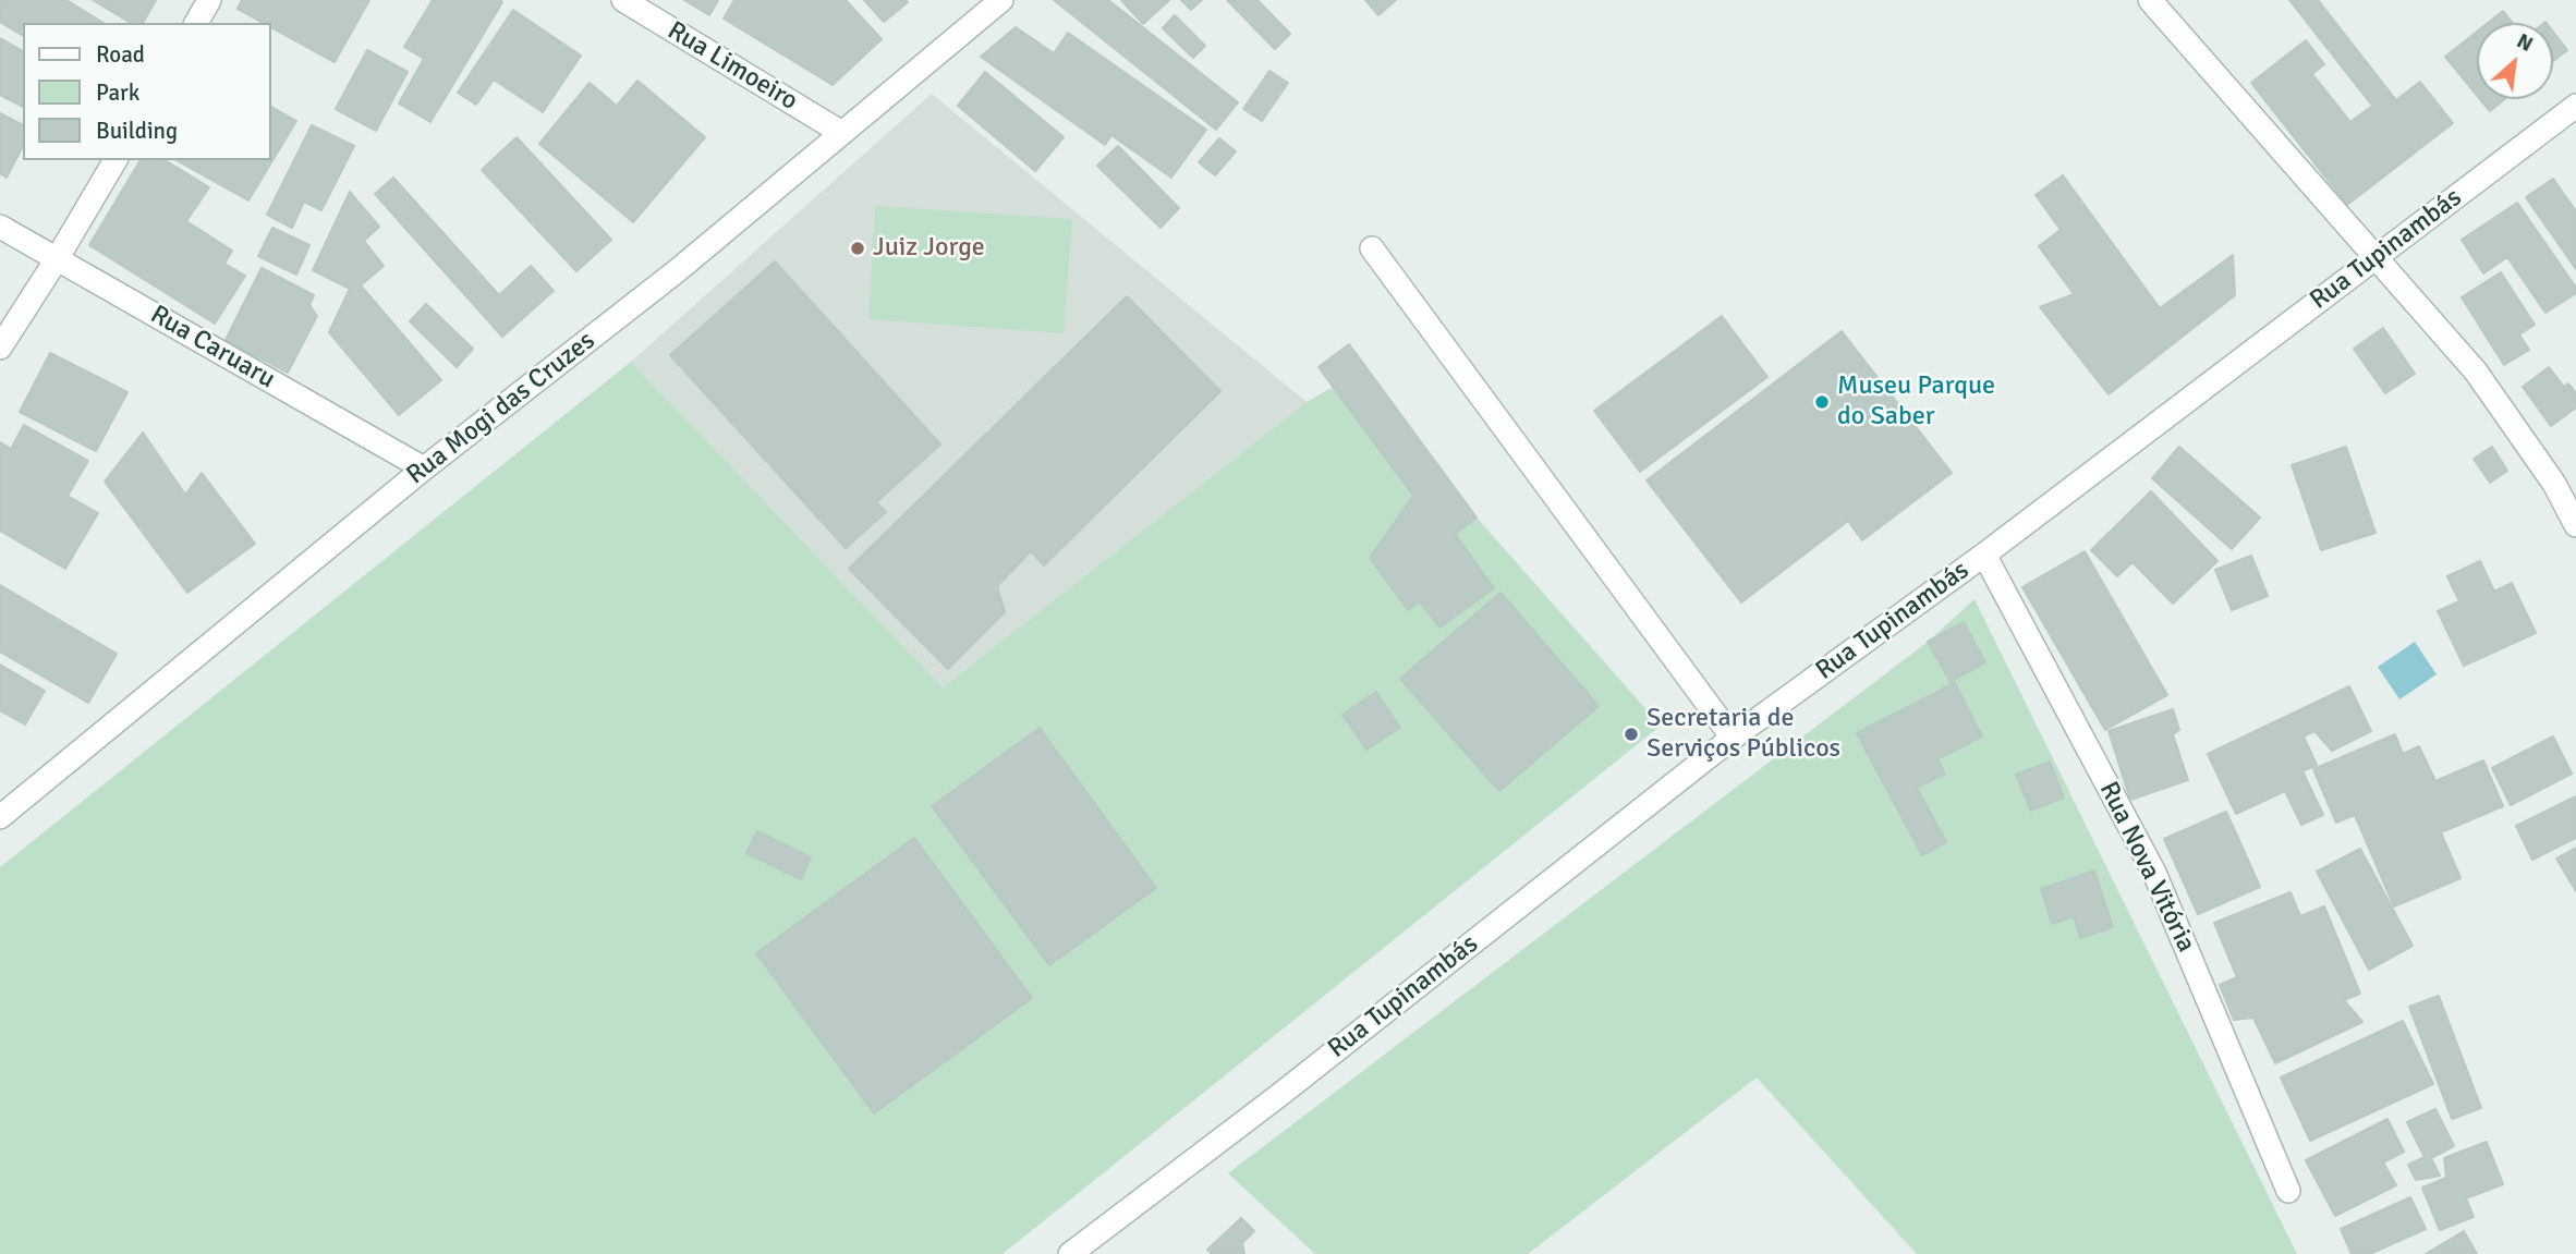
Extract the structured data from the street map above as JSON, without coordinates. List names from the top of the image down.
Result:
{
  "streets": {
    "street": [
      "Rua Limoeiro",
      "Rua Tupinambás",
      "Rua Caruaru",
      "Rua Mogi das Cruzes",
      "Rua Nova Vitória"
    ]
  },
  "crossings": [
    ["Rua Limoeiro", "Rua Mogi das Cruzes"],
    ["Rua Tupinambás", "Rua Nova Vitória"],
    ["Rua Caruaru", "Rua Mogi das Cruzes"]
  ],
  "places": ["Juiz Jorge", "Museu Parque do Saber", "Secretaria de Serviços Públicos"],
  "legend": ["Road", "Park", "Building"],
  "north": "top right"
}
